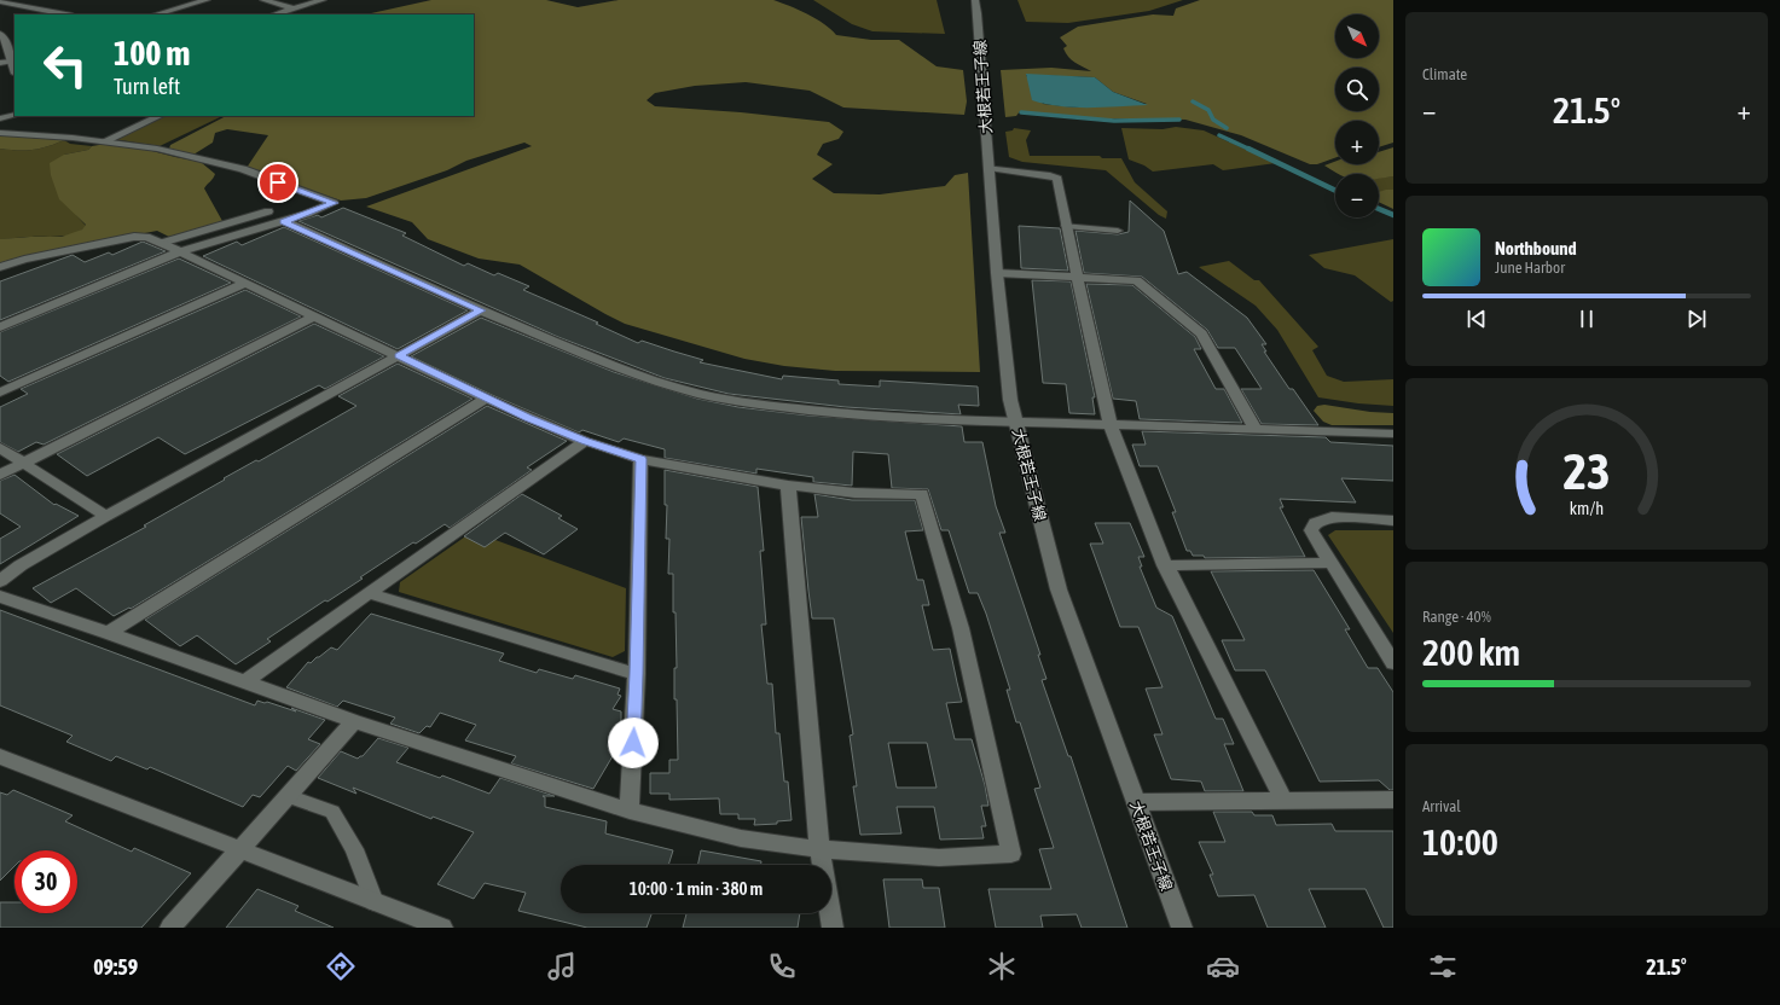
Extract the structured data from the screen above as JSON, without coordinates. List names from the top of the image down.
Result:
{
  "streets": {
    "street": ["大根若王子線"]
  },
  "north": "bottom right",
  "page": {
    "tile": [
      "Climate",
      ["Range · 40%", "200 km"],
      ["Arrival", "10:00"]
    ],
    "map_buttons": ["+", "−"],
    "turn": ["100 m", "Turn left"],
    "heat": ["−", "21.5°", "+"],
    "song": ["Northbound", "June Harbor"],
    "limit": "30",
    "trip": "10:00 · 1 min · 380 m",
    "tabs": ["09:59", "21.5°"],
    "gauge": ["23", "km/h"]
  }
}
